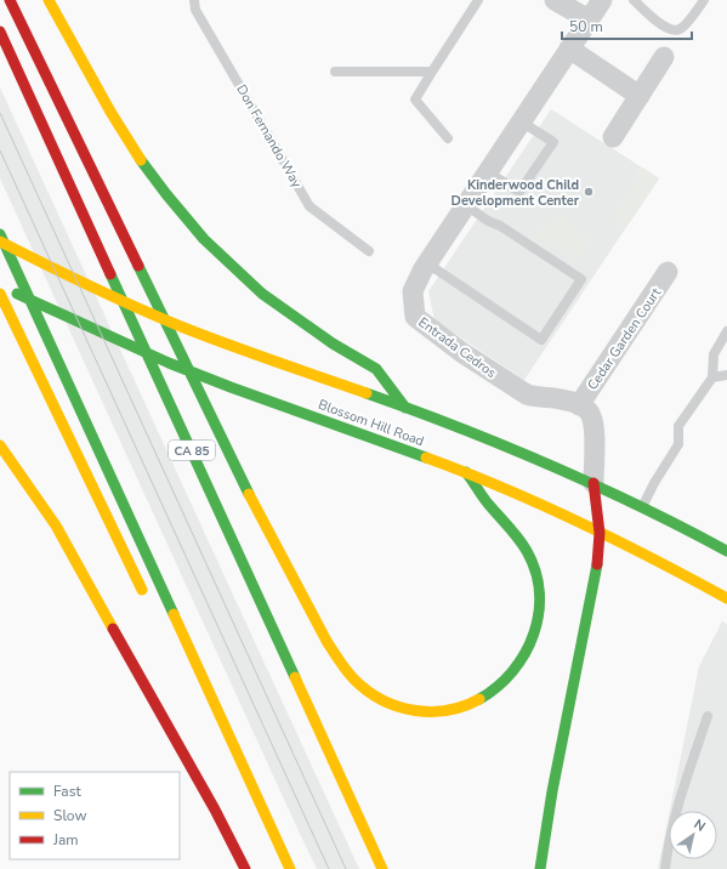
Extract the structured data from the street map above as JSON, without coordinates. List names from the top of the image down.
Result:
{
  "streets": {
    "main road": ["Blossom Hill Road", "CA 85"],
    "street": ["Cedar Garden Court", "Entrada Cedros"],
    "lane": ["Don Fernando Way"]
  },
  "crossings": [
    ["Cedar Garden Court", "Entrada Cedros"]
  ],
  "places": ["Kinderwood Child Development Center"],
  "legend": ["Fast", "Slow", "Jam"],
  "scale_bar": "50 m",
  "north": "top right"
}
